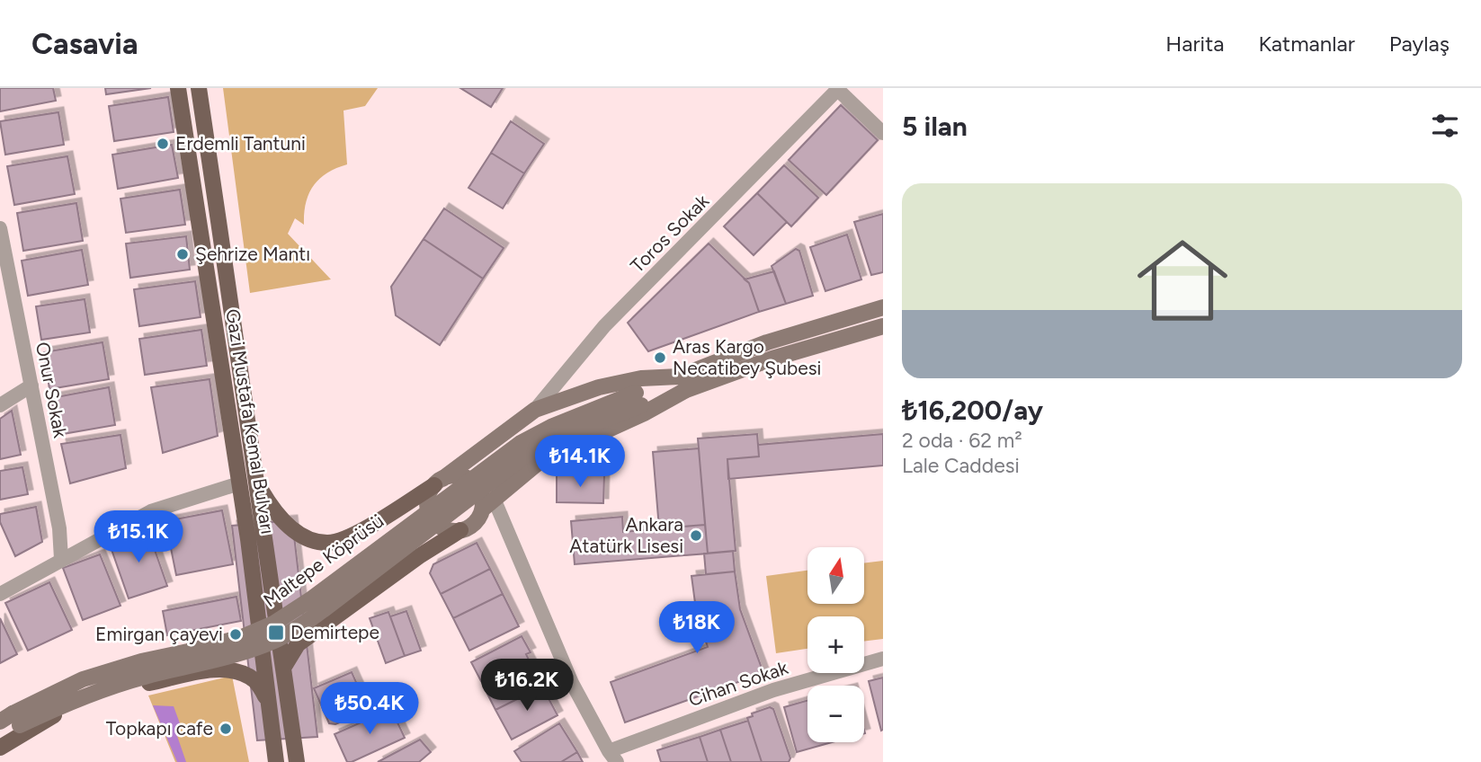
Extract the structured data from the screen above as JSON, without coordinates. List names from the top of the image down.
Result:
{
  "streets": {
    "main road": ["Gazi Mustafa Kemal Bulvarı", "Maltepe Köprüsü"],
    "street": ["Toros Sokak", "Onur Sokak", "Cihan Sokak"]
  },
  "places": {
    "other": [
      "Erdemli Tantuni",
      "Şehrize Mantı",
      "Aras Kargo Necatibey Şubesi",
      "Ankara Atatürk Lisesi",
      "Emirgan çayevi",
      "Topkapı cafe"
    ],
    "transit": ["Demirtepe"]
  },
  "north": "top",
  "page": {
    "header": "Casavia",
    "nav": ["Harita", "Katmanlar", "Paylaş"],
    "heading": "5 ilan",
    "list": [
      {
        "name": "₺16,200/ay",
        "note": "2 oda · 62 m² · Lale Caddesi"
      }
    ],
    "price": [
      "₺14.1K",
      "₺15.1K",
      "₺18K",
      "₺16.2K",
      "₺50.4K"
    ],
    "map_buttons": ["+", "−"]
  }
}
